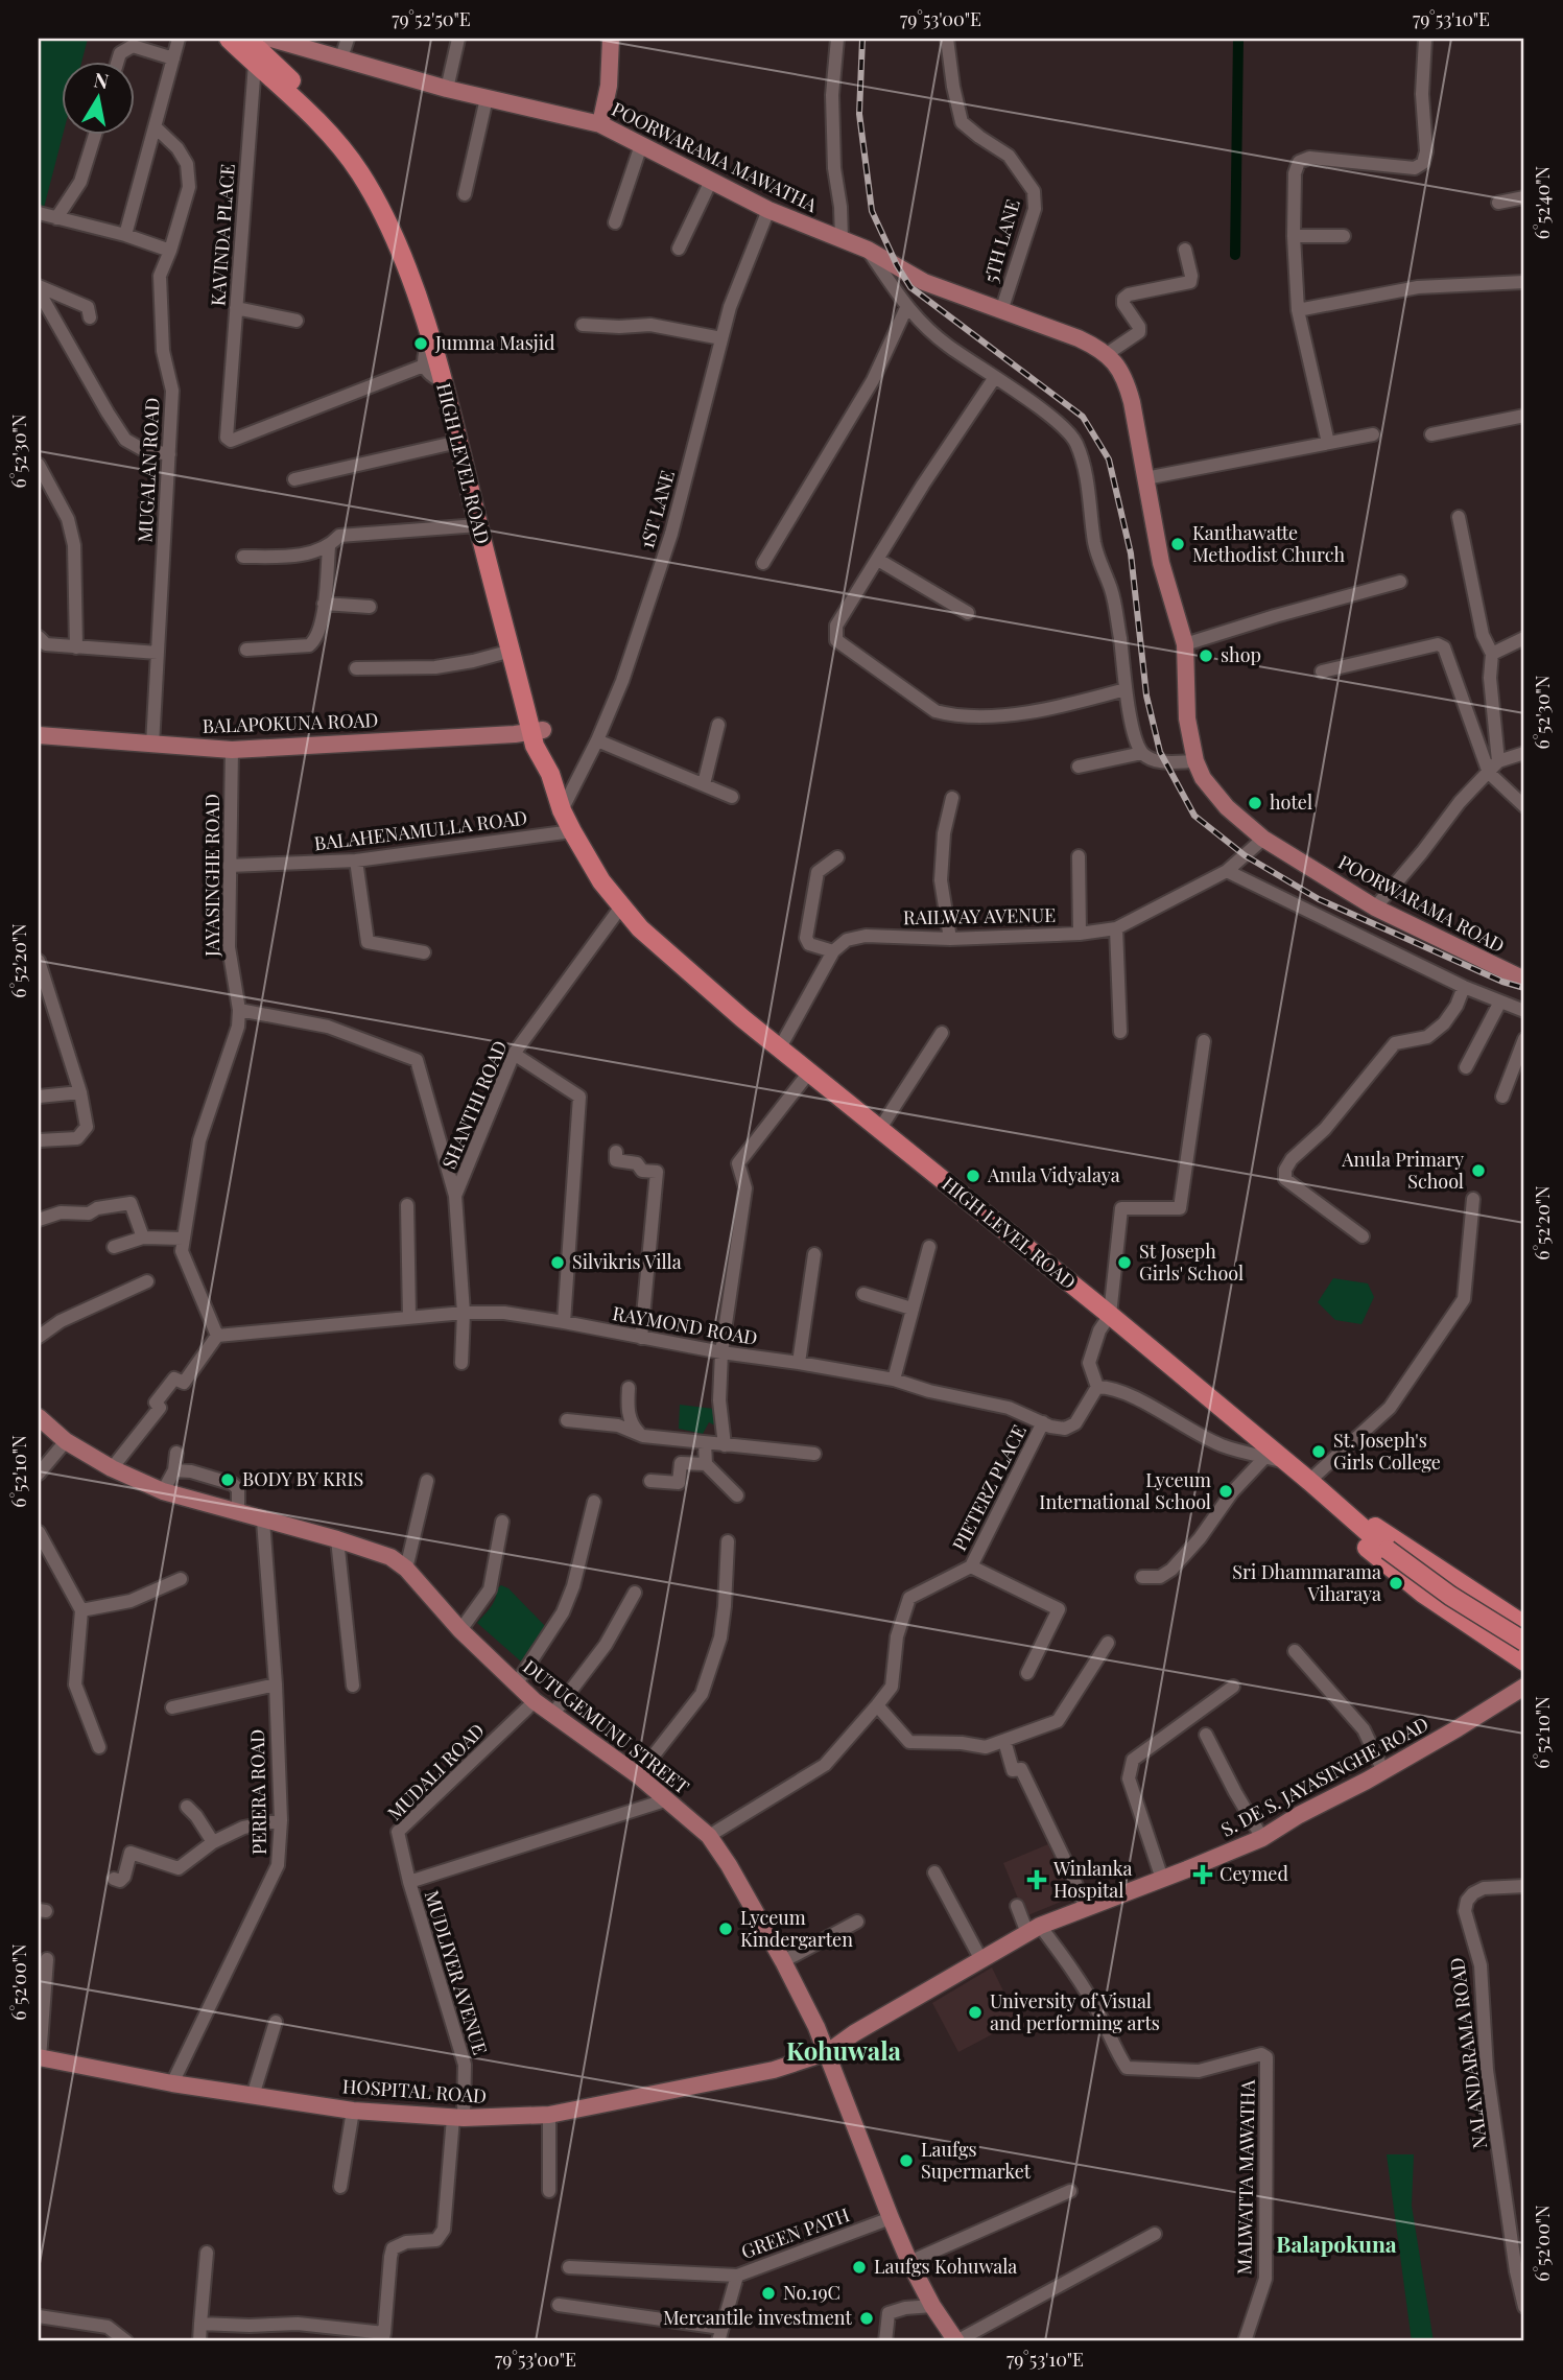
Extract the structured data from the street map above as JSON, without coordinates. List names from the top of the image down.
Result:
{
  "streets": {
    "highway": ["HIGH LEVEL ROAD"],
    "main road": [
      "POORWARAMA MAWATHA",
      "BALAPOKUNA ROAD",
      "POORWARAMA ROAD",
      "DUTUGEMUNU STREET",
      "S. DE S. JAYASINGHE ROAD",
      "HOSPITAL ROAD"
    ],
    "street": [
      "KAVINDA PLACE",
      "5TH LANE",
      "MUGALAN ROAD",
      "1ST LANE",
      "BALAHENAMULLA ROAD",
      "JAYASINGHE ROAD",
      "RAILWAY AVENUE",
      "SHANTHI ROAD",
      "RAYMOND ROAD",
      "PIETERZ PLACE",
      "MUDALI ROAD",
      "PERERA ROAD",
      "MUDLIYER AVENUE",
      "NALANDARAMA ROAD",
      "MALWATTA MAWATHA",
      "GREEN PATH"
    ]
  },
  "crossings": [
    ["POORWARAMA MAWATHA", "KAVINDA PLACE"],
    ["POORWARAMA MAWATHA", "5TH LANE"],
    ["POORWARAMA MAWATHA", "HIGH LEVEL ROAD"],
    ["POORWARAMA MAWATHA", "1ST LANE"],
    ["POORWARAMA MAWATHA", "POORWARAMA ROAD"],
    ["POORWARAMA MAWATHA", "RAILWAY AVENUE"],
    ["KAVINDA PLACE", "HIGH LEVEL ROAD"],
    ["HIGH LEVEL ROAD", "1ST LANE"],
    ["HIGH LEVEL ROAD", "BALAPOKUNA ROAD"],
    ["HIGH LEVEL ROAD", "BALAHENAMULLA ROAD"],
    ["HIGH LEVEL ROAD", "SHANTHI ROAD"],
    ["MUGALAN ROAD", "BALAPOKUNA ROAD"],
    ["BALAPOKUNA ROAD", "JAYASINGHE ROAD"],
    ["BALAHENAMULLA ROAD", "JAYASINGHE ROAD"],
    ["JAYASINGHE ROAD", "SHANTHI ROAD"],
    ["JAYASINGHE ROAD", "RAYMOND ROAD"],
    ["POORWARAMA ROAD", "RAILWAY AVENUE"],
    ["RAYMOND ROAD", "PIETERZ PLACE"],
    ["PIETERZ PLACE", "DUTUGEMUNU STREET"],
    ["DUTUGEMUNU STREET", "MUDALI ROAD"],
    ["DUTUGEMUNU STREET", "S. DE S. JAYASINGHE ROAD"],
    ["DUTUGEMUNU STREET", "PERERA ROAD"],
    ["DUTUGEMUNU STREET", "HOSPITAL ROAD"],
    ["DUTUGEMUNU STREET", "GREEN PATH"],
    ["MUDALI ROAD", "MUDLIYER AVENUE"],
    ["S. DE S. JAYASINGHE ROAD", "HOSPITAL ROAD"],
    ["S. DE S. JAYASINGHE ROAD", "MALWATTA MAWATHA"],
    ["PERERA ROAD", "HOSPITAL ROAD"],
    ["MUDLIYER AVENUE", "HOSPITAL ROAD"]
  ],
  "districts": ["Kohuwala", "Balapokuna"],
  "places": {
    "other": [
      "Jumma Masjid",
      "Kanthawatte Methodist Church",
      "shop",
      "hotel",
      "Anula Primary School",
      "Anula Vidyalaya",
      "Silvikris Villa",
      "St Joseph Girls' School",
      "St. Joseph's Girls College",
      "BODY BY KRIS",
      "Lyceum International School",
      "Sri Dhammarama Viharaya",
      "Lyceum Kindergarten",
      "University of Visual and performing arts",
      "Laufgs Supermarket",
      "Laufgs Kohuwala",
      "No.19C",
      "Mercantile investment"
    ],
    "health": ["Ceymed", "Winlanka Hospital"]
  },
  "north": "top",
  "coordinates": [
    "79°52'50\"E",
    "79°53'00\"E",
    "79°53'10\"E",
    "6°52'40\"N",
    "6°52'30\"N",
    "6°52'20\"N",
    "6°52'10\"N",
    "6°52'00\"N"
  ]
}
